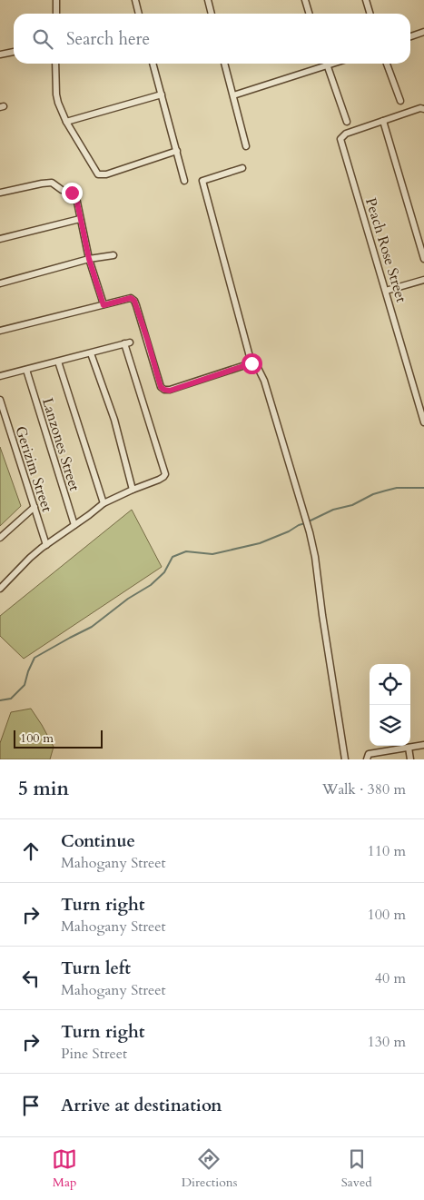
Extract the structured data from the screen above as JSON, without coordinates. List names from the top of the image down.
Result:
{
  "streets": {
    "street": ["Peach Rose Street", "Lanzones Street", "Gerizim Street"]
  },
  "scale_bar": "100 m",
  "page": {
    "search": "Search here",
    "scale": "100 m",
    "heading": ["5 min", "Walk · 380 m"],
    "list": [
      ["Continue", "Mahogany Street", "110 m"],
      ["Turn right", "Mahogany Street", "100 m"],
      ["Turn left", "Mahogany Street", "40 m"],
      ["Turn right", "Pine Street", "130 m"],
      "Arrive at destination"
    ],
    "nav": ["Map", "Directions", "Saved"]
  }
}
